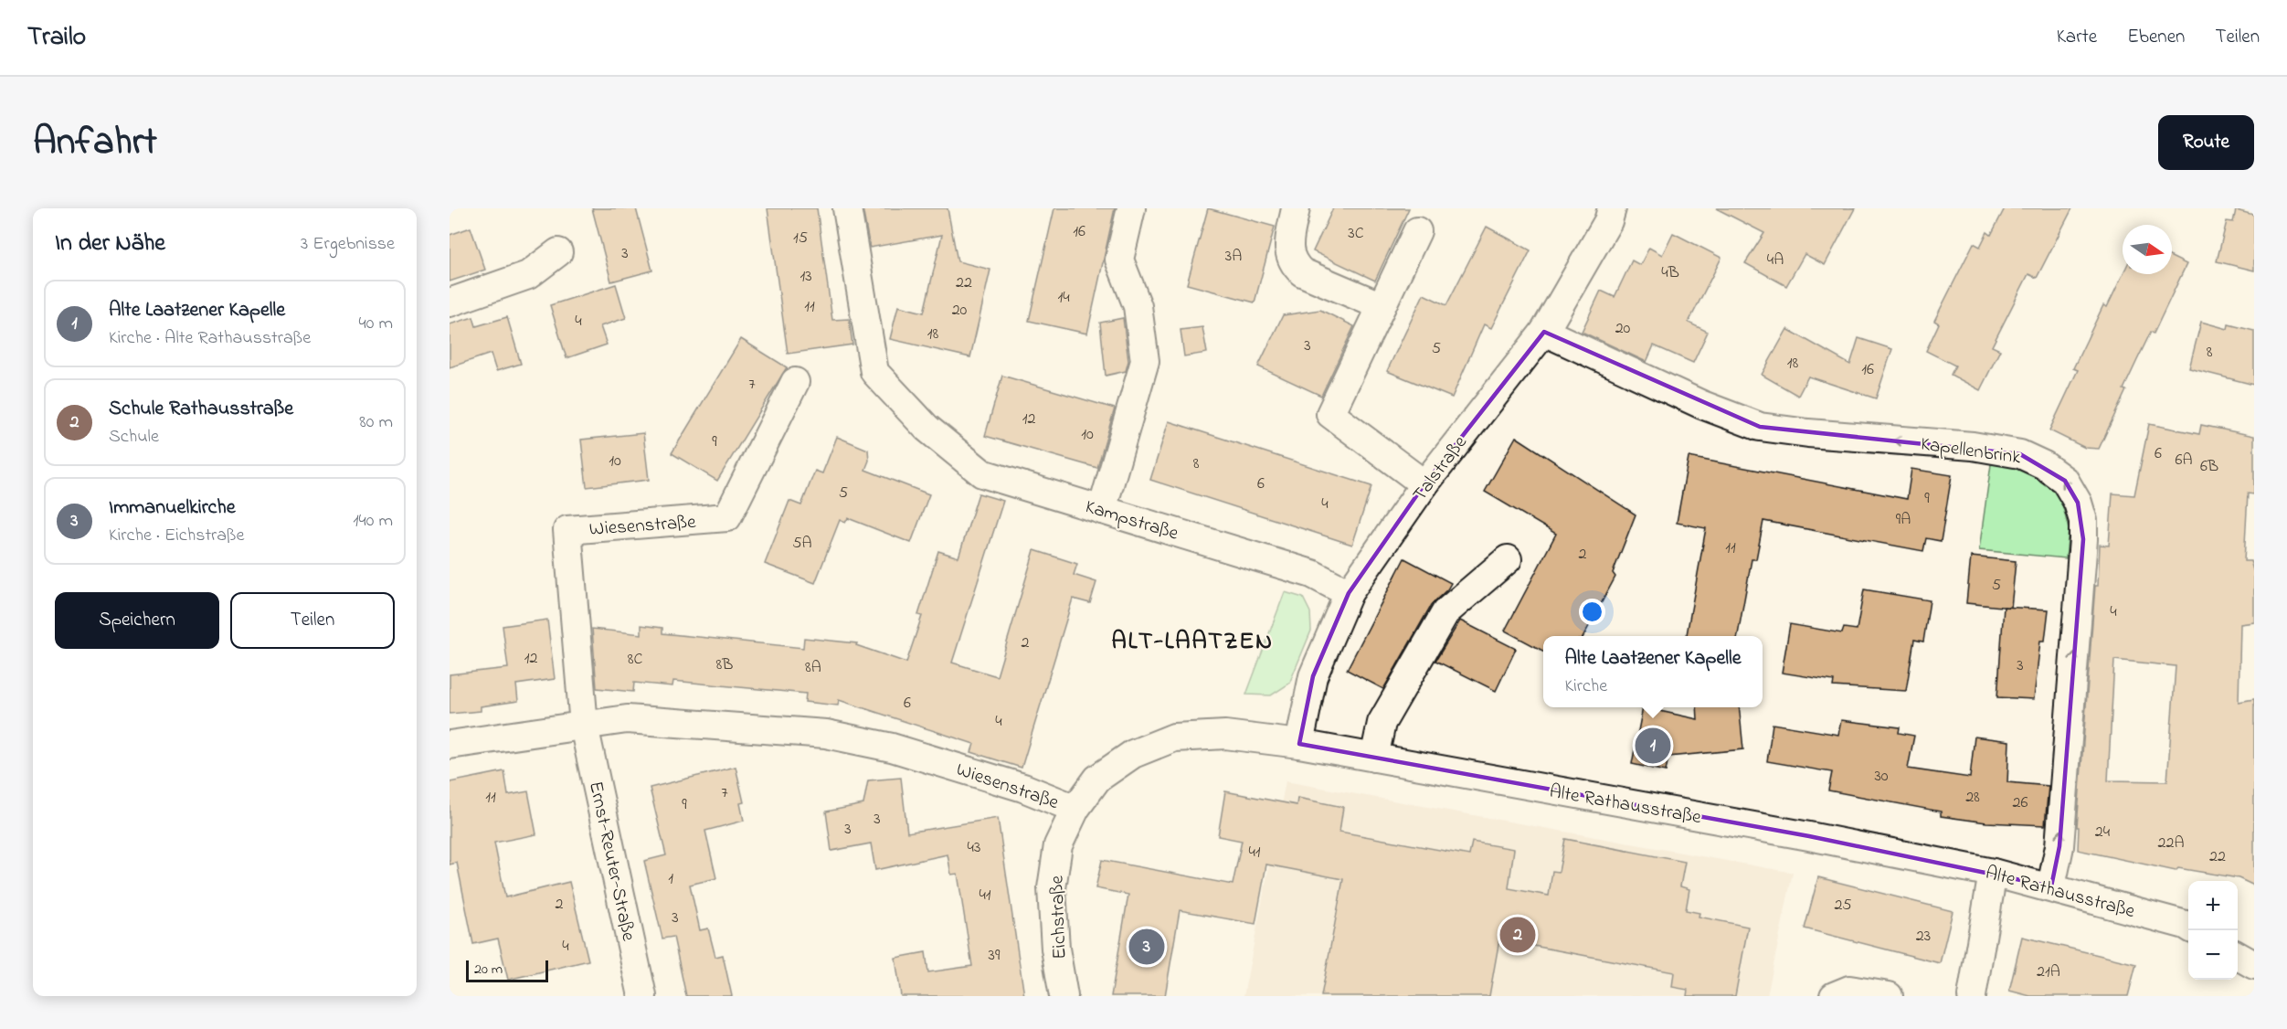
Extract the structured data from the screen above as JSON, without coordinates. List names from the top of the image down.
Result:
{
  "streets": {
    "street": [
      "Kapellenbrink",
      "Talstraße",
      "Kampstraße",
      "Wiesenstraße",
      "Alte Rathausstraße",
      "Ernst-Reuter-Straße",
      "Eichstraße"
    ]
  },
  "crossings": [
    ["Kapellenbrink", "Talstraße"],
    ["Kapellenbrink", "Alte Rathausstraße"],
    ["Talstraße", "Kampstraße"],
    ["Talstraße", "Alte Rathausstraße"],
    ["Wiesenstraße", "Alte Rathausstraße"],
    ["Wiesenstraße", "Ernst-Reuter-Straße"],
    ["Wiesenstraße", "Eichstraße"],
    ["Alte Rathausstraße", "Eichstraße"]
  ],
  "districts": ["ALT-LAATZEN"],
  "house_numbers": [
    "16",
    "3C",
    "15",
    "3",
    "3A",
    "4A",
    "4B",
    "13",
    "22",
    "14",
    "11",
    "20",
    "4",
    "20",
    "18",
    "3",
    "5",
    "8",
    "18",
    "16",
    "7",
    "12",
    "10",
    "9",
    "6",
    "6A",
    "10",
    "8",
    "6B",
    "6",
    "5",
    "9",
    "4",
    "9A",
    "5A",
    "11",
    "2",
    "5",
    "4",
    "2",
    "12",
    "8C",
    "8B",
    "3",
    "8A",
    "6",
    "4",
    "30",
    "7",
    "11",
    "28",
    "26",
    "9",
    "3",
    "3",
    "24",
    "22A",
    "43",
    "41",
    "22",
    "1",
    "41",
    "2",
    "25",
    "3",
    "23",
    "4",
    "39",
    "21A"
  ],
  "scale_bar": "20 m",
  "north": "right",
  "page": {
    "header": "Trailo",
    "nav": ["Karte", "Ebenen", "Teilen"],
    "title": "Anfahrt",
    "buttons": [
      "Route",
      ["Speichern", "Teilen"]
    ],
    "heading": ["In der Nähe", "3 Ergebnisse"],
    "list": [
      {
        "mark": "1",
        "name": "Alte Laatzener Kapelle",
        "note": "Kirche · Alte Rathausstraße",
        "value": "40 m"
      },
      {
        "mark": "2",
        "name": "Schule Rathausstraße",
        "note": "Schule",
        "value": "80 m"
      },
      {
        "mark": "3",
        "name": "Immanuelkirche",
        "note": "Kirche · Eichstraße",
        "value": "140 m"
      }
    ],
    "popup": ["Alte Laatzener Kapelle", "Kirche"],
    "pins": ["1", "2", "3"],
    "map_buttons": ["+", "−"],
    "scale": "20 m"
  }
}
